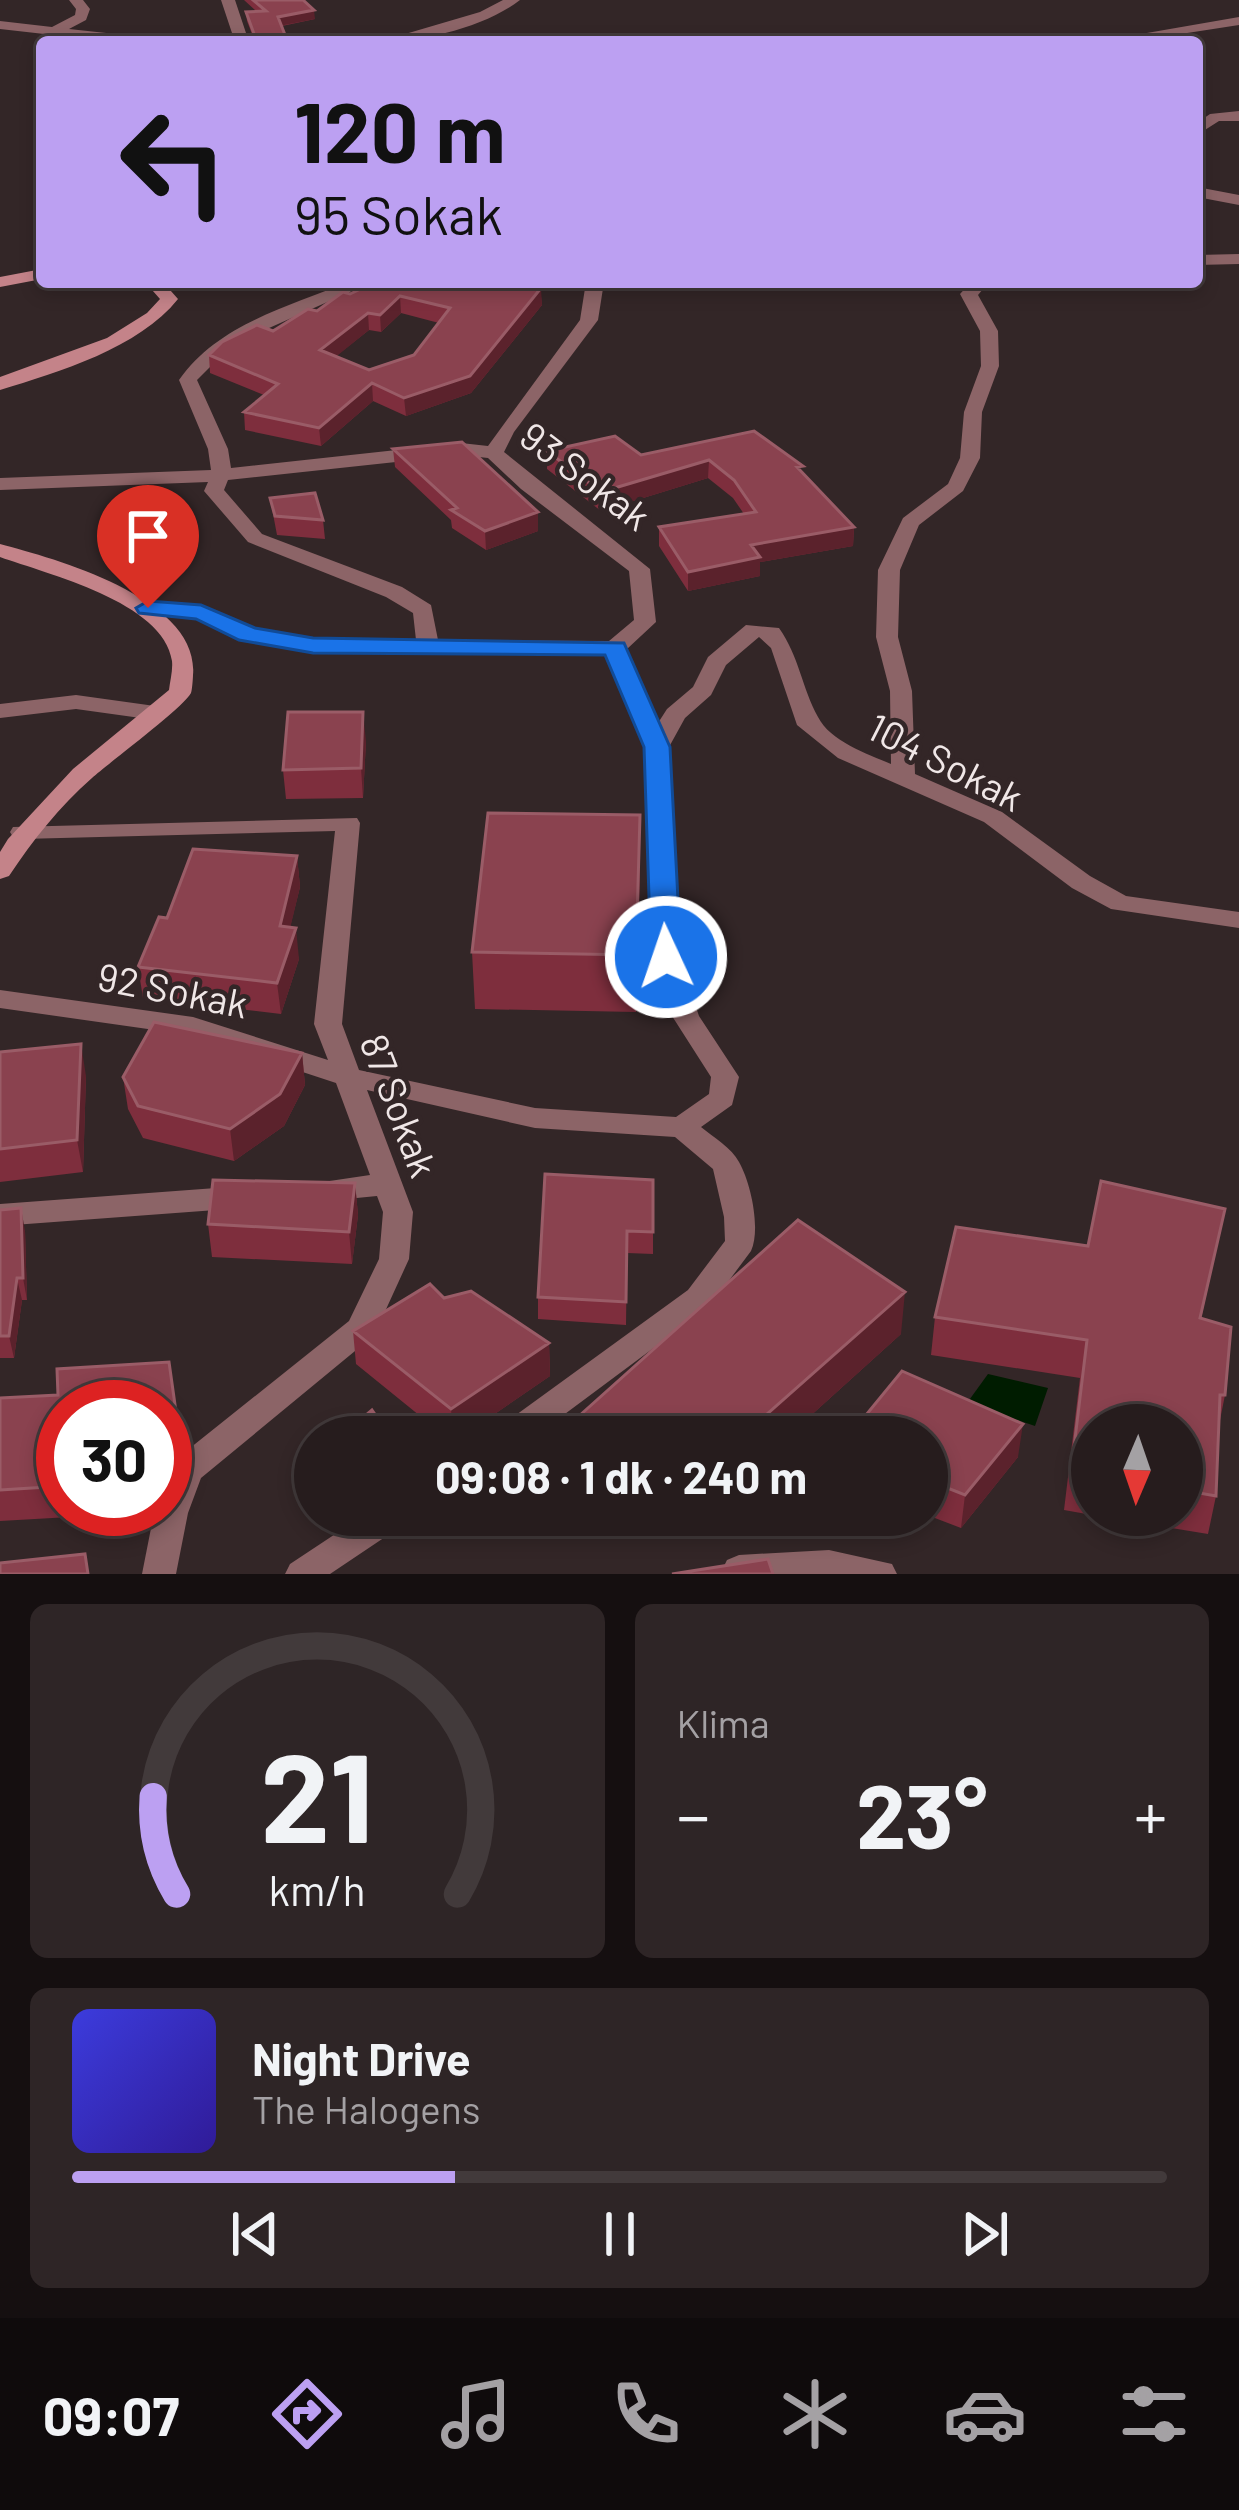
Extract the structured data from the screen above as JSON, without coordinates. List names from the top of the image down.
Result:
{
  "streets": {
    "street": [
      "93 Sokak",
      "104 Sokak",
      "92 Sokak",
      "87 Sokak"
    ]
  },
  "crossings": [
    ["92 Sokak", "87 Sokak"]
  ],
  "north": "bottom",
  "page": {
    "turn": ["120 m", "95 Sokak"],
    "limit": "30",
    "trip": "09:08 · 1 dk · 240 m",
    "tile": "Klima",
    "heat": ["−", "23°", "+"],
    "song": ["Night Drive", "The Halogens"],
    "tabs": "09:07",
    "gauge": ["21", "km/h"]
  }
}
